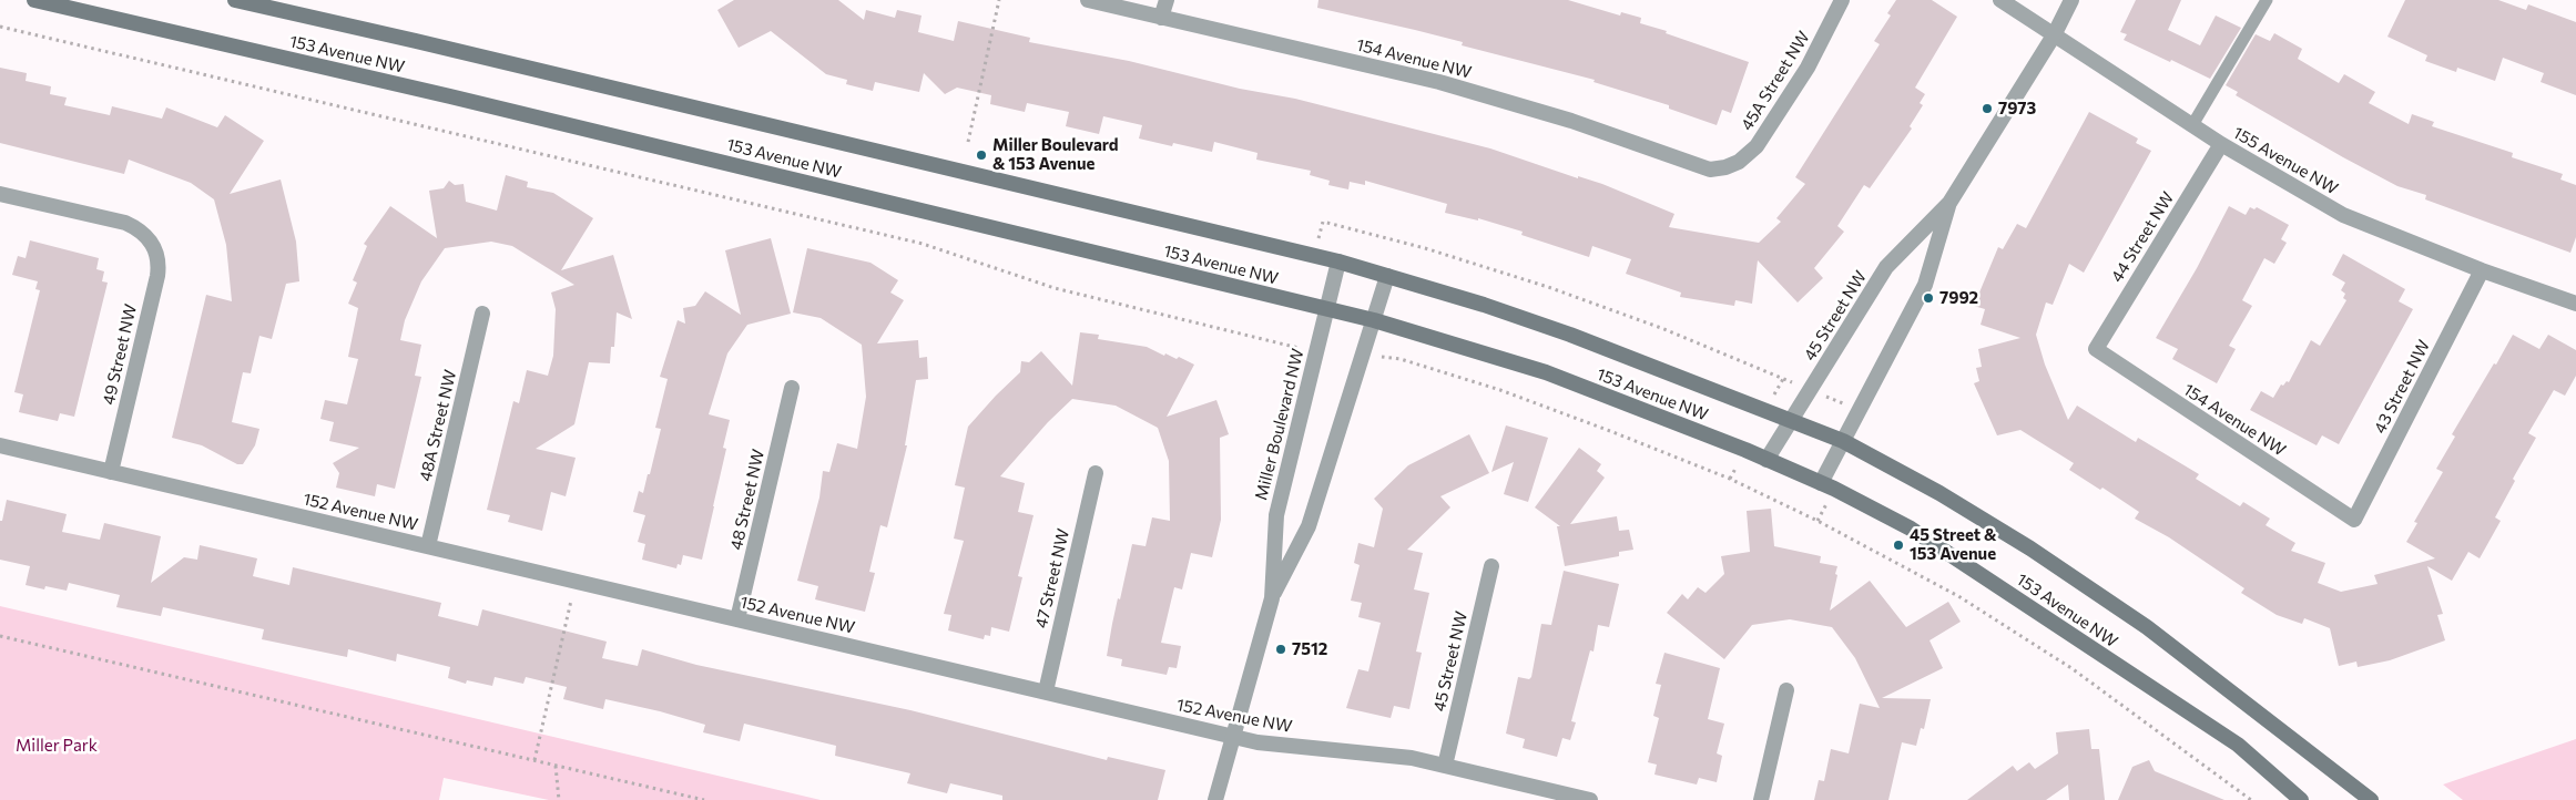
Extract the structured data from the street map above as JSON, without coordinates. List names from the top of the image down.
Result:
{
  "streets": {
    "main road": ["153 Avenue NW"],
    "street": [
      "154 Avenue NW",
      "45A Street NW",
      "155 Avenue NW",
      "44 Street NW",
      "45 Street NW",
      "49 Street NW",
      "43 Street NW",
      "Miller Boulevard NW",
      "48A Street NW",
      "48 Street NW",
      "152 Avenue NW",
      "47 Street NW"
    ]
  },
  "crossings": [
    ["153 Avenue NW", "45 Street NW"],
    ["153 Avenue NW", "Miller Boulevard NW"],
    ["154 Avenue NW", "45A Street NW"],
    ["154 Avenue NW", "44 Street NW"],
    ["154 Avenue NW", "43 Street NW"],
    ["155 Avenue NW", "44 Street NW"],
    ["155 Avenue NW", "45 Street NW"],
    ["155 Avenue NW", "43 Street NW"],
    ["45 Street NW", "152 Avenue NW"],
    ["49 Street NW", "152 Avenue NW"],
    ["Miller Boulevard NW", "152 Avenue NW"],
    ["48A Street NW", "152 Avenue NW"],
    ["48 Street NW", "152 Avenue NW"],
    ["152 Avenue NW", "47 Street NW"]
  ],
  "parks": ["Miller Park"],
  "places": [
    "7973",
    "Miller Boulevard & 153 Avenue",
    "7992",
    "45 Street & 153 Avenue",
    "7512"
  ]
}
